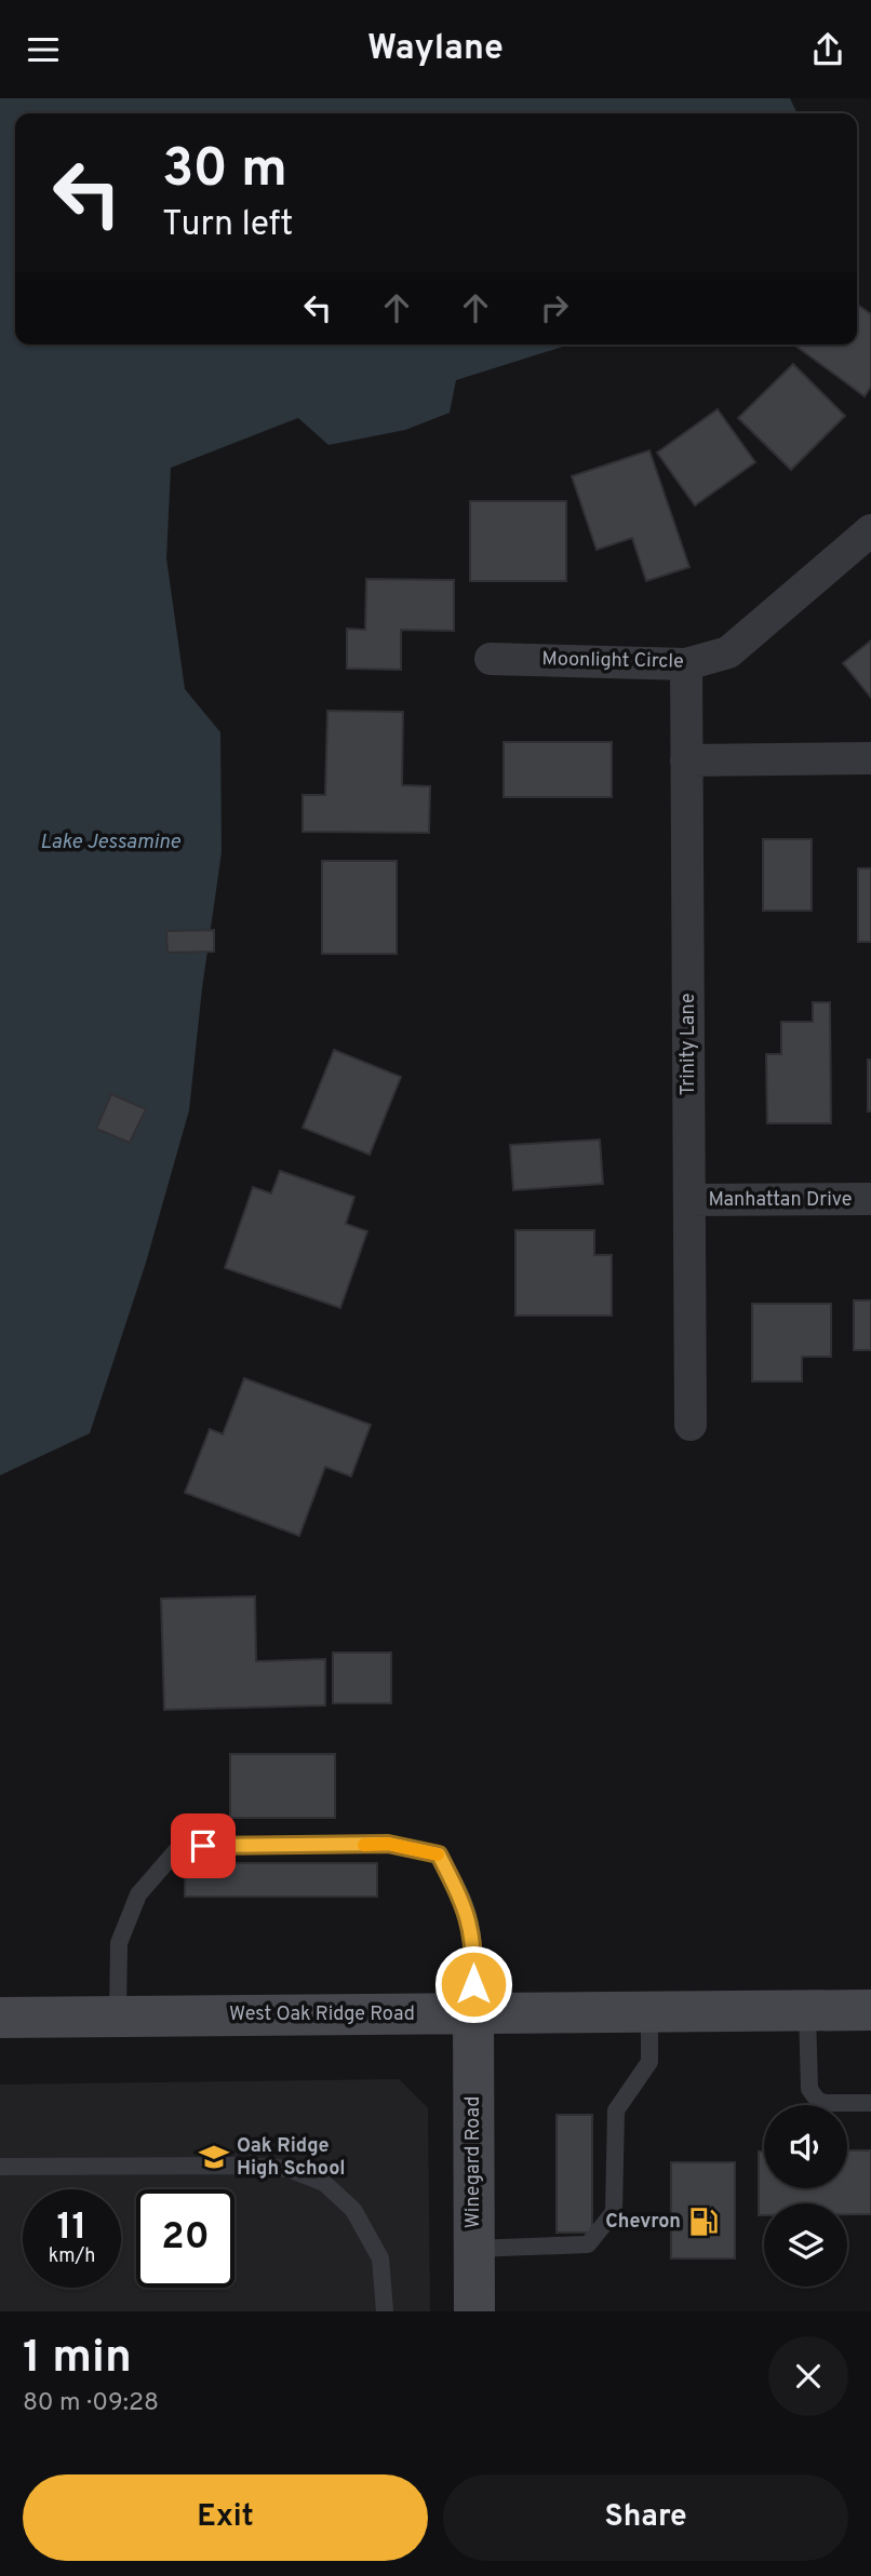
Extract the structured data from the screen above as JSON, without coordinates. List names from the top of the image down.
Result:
{
  "streets": {
    "main road": ["West Oak Ridge Road", "Winegard Road"],
    "street": ["Moonlight Circle", "Trinity Lane", "Manhattan Drive"]
  },
  "crossings": [
    ["Moonlight Circle", "Trinity Lane"],
    ["Trinity Lane", "Manhattan Drive"],
    ["West Oak Ridge Road", "Winegard Road"]
  ],
  "water": ["Lake Jessamine"],
  "places": {
    "school or university": ["Oak Ridge High School"],
    "fuel station": ["Chevron"]
  },
  "page": {
    "header": "Waylane",
    "turn": ["30 m", "Turn left"],
    "speed": "11 km/h",
    "limit": "20",
    "heading": ["1 min", "80 m · 09:28"],
    "buttons": ["Exit", "Share"]
  }
}
